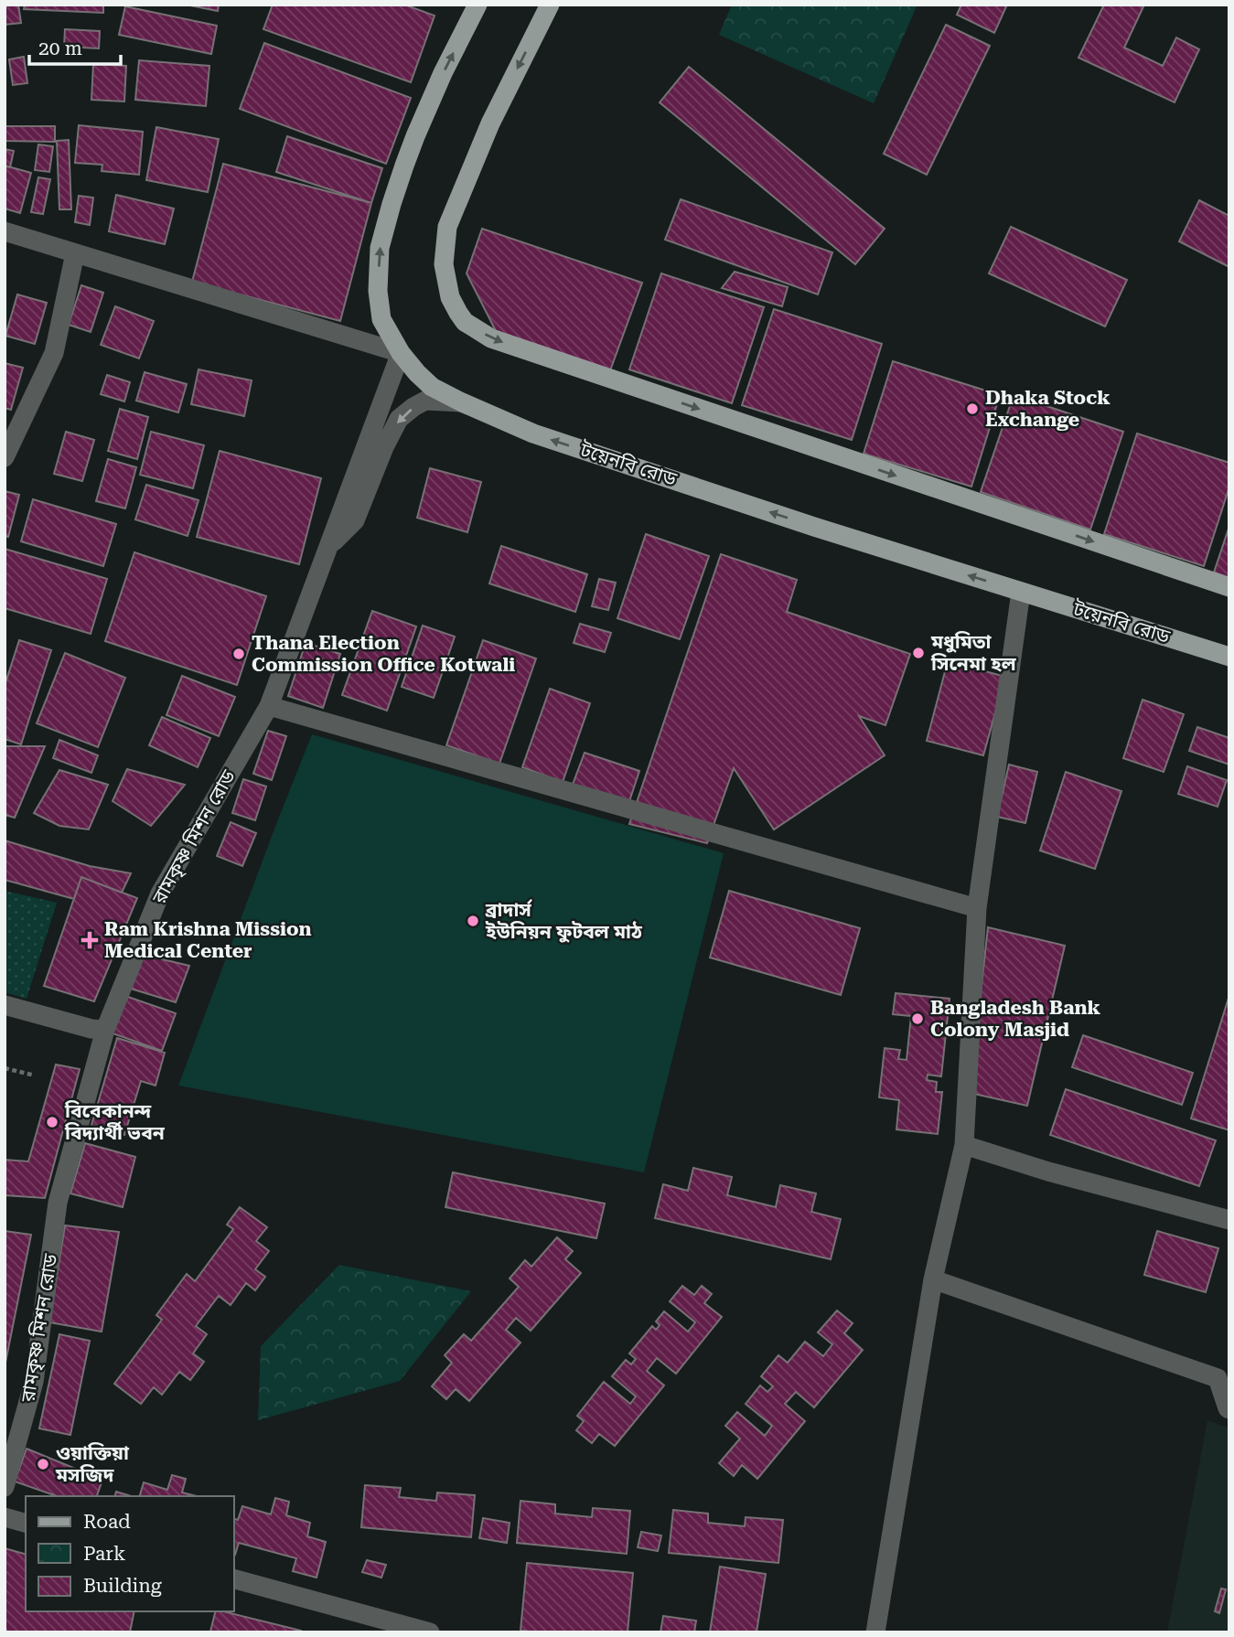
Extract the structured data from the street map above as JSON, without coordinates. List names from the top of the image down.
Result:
{
  "streets": {
    "main road": ["টয়েনবি রোড"],
    "street": ["রামকৃষ্ণ মিশন রোড"]
  },
  "crossings": [
    ["টয়েনবি রোড", "রামকৃষ্ণ মিশন রোড"]
  ],
  "places": {
    "other": [
      "Dhaka Stock Exchange",
      "মধুমিতা সিনেমা হল",
      "Thana Election Commission Office Kotwali",
      "ব্রাদার্স ইউনিয়ন ফুটবল মাঠ",
      "Bangladesh Bank Colony Masjid",
      "বিবেকানন্দ বিদ্যার্থী ভবন",
      "ওয়াক্তিয়া মসজিদ"
    ],
    "health": ["Ram Krishna Mission Medical Center"]
  },
  "legend": ["Road", "Park", "Building"],
  "scale_bar": "20 m"
}
